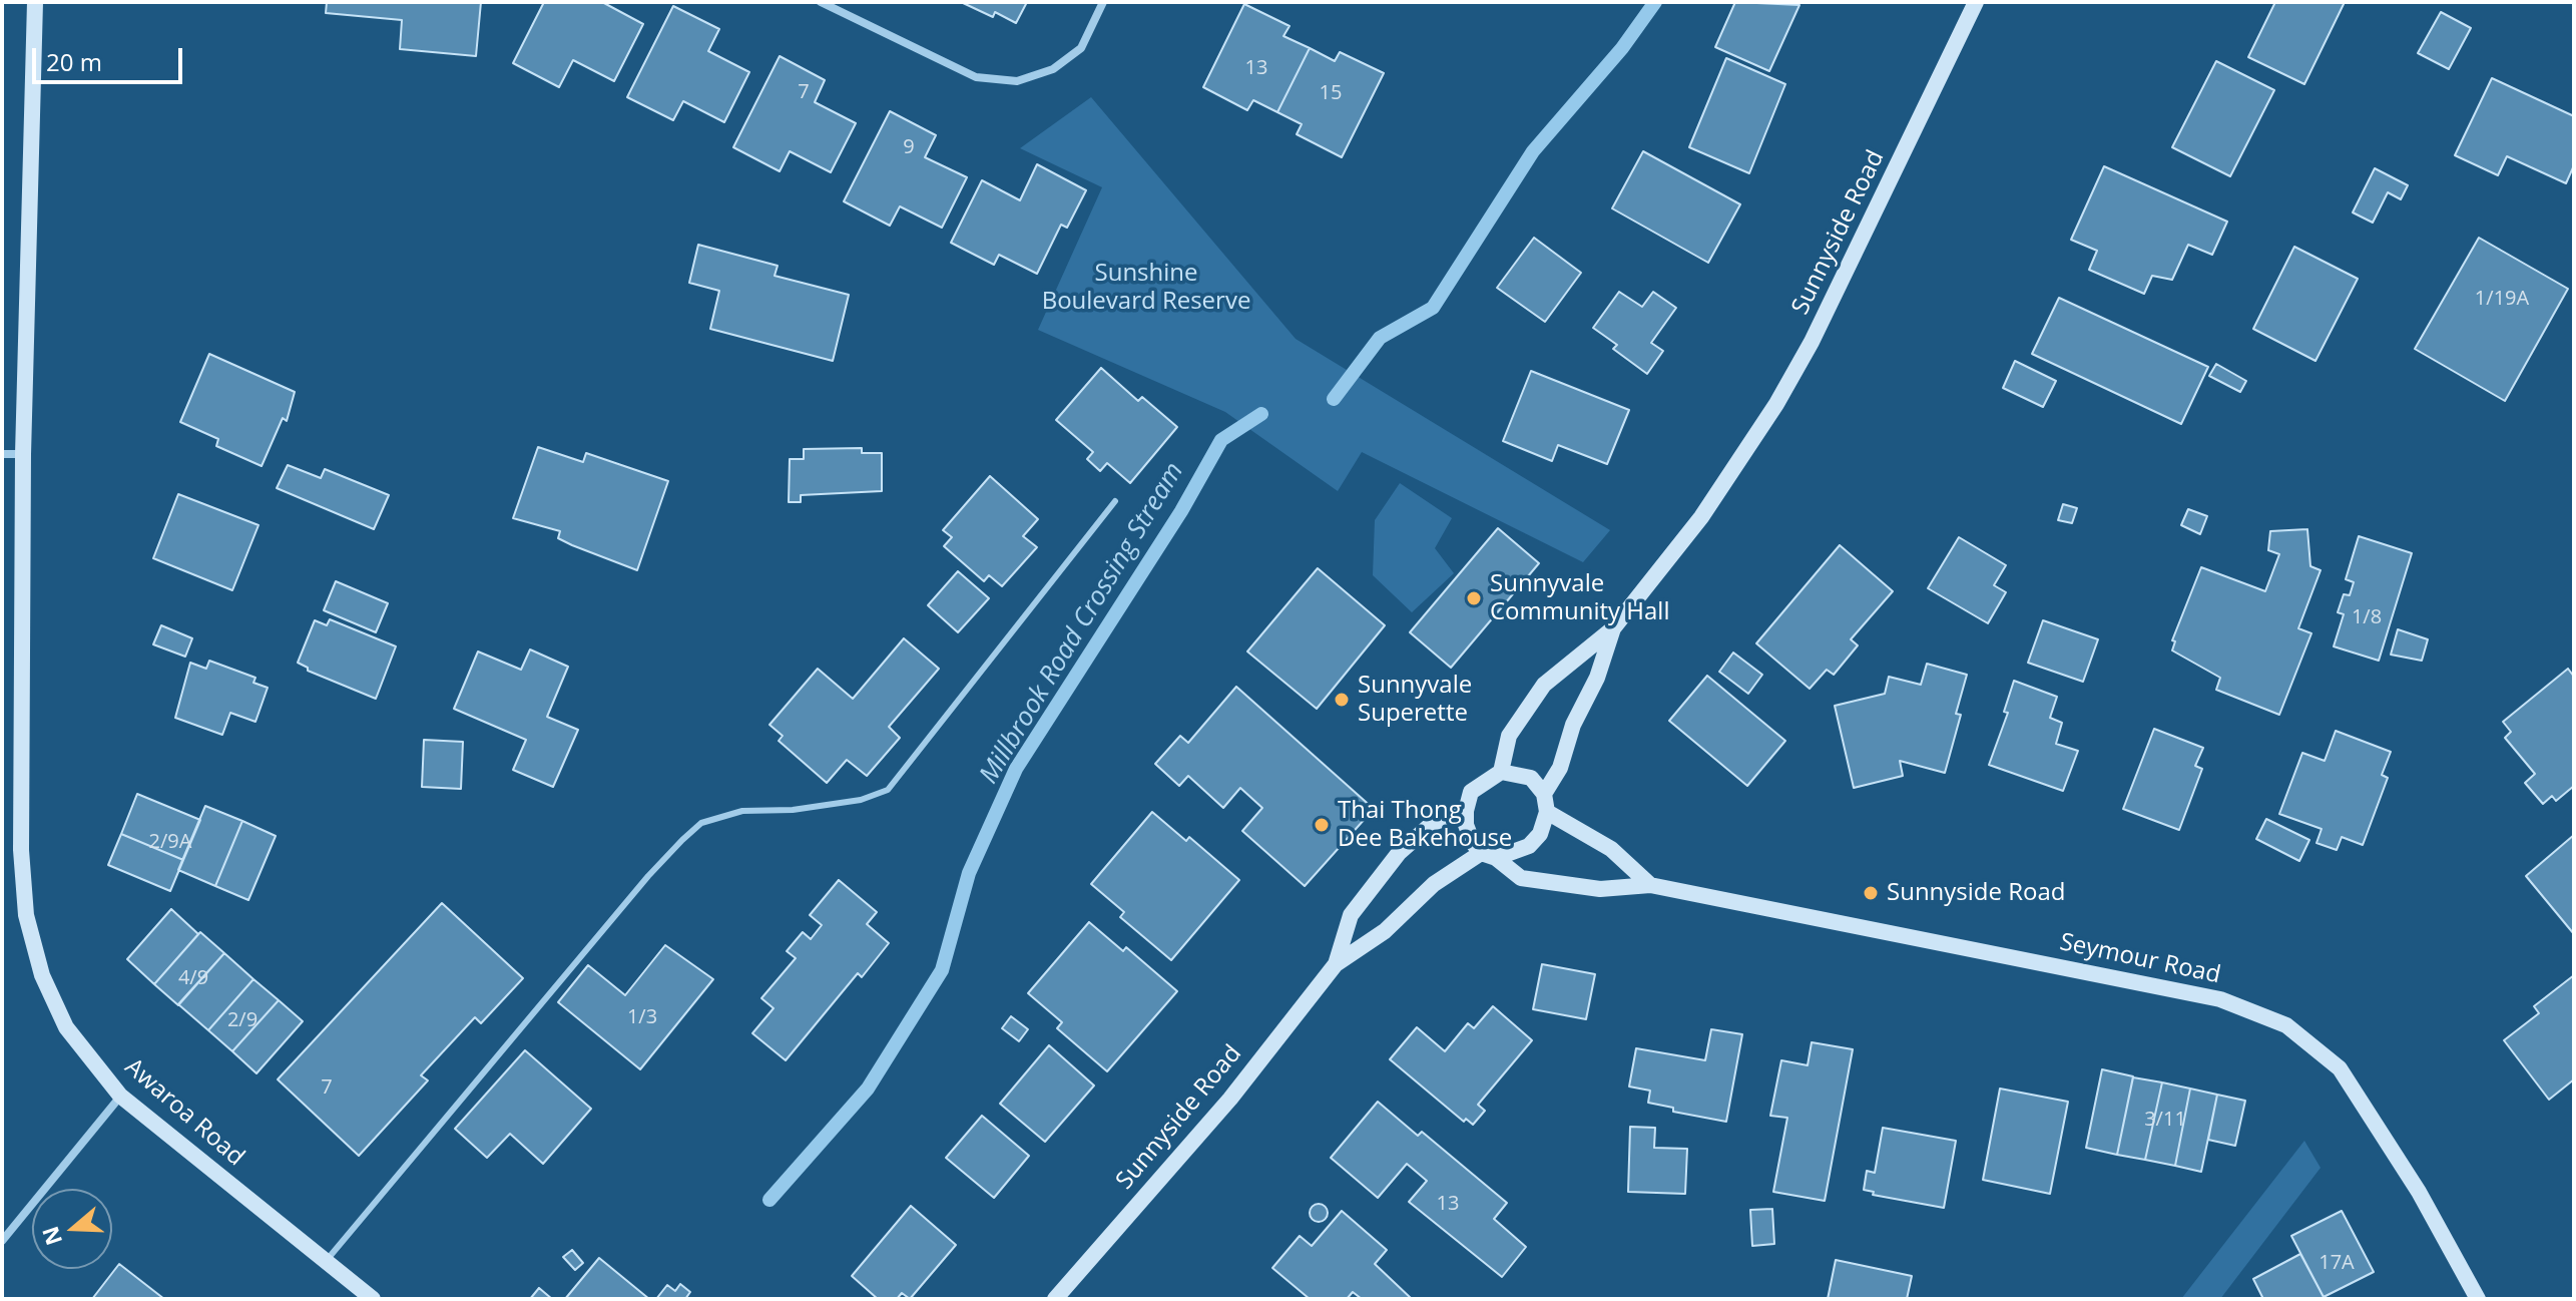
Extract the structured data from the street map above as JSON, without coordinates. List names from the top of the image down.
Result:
{
  "streets": {
    "street": ["Sunnyside Road", "Seymour Road", "Awaroa Road"]
  },
  "crossings": [
    ["Sunnyside Road", "Seymour Road"]
  ],
  "water": ["Millbrook Road Crossing Stream"],
  "parks": ["Sunshine Boulevard Reserve"],
  "places": [
    "Sunnyvale Community Hall",
    "Sunnyvale Superette",
    "Thai Thong Dee Bakehouse",
    "Sunnyside Road"
  ],
  "house_numbers": [
    "13",
    "7",
    "15",
    "9",
    "1/19A",
    "1/8",
    "2/9A",
    "4/9",
    "1/3",
    "2/9",
    "7",
    "3/11",
    "13",
    "17A"
  ],
  "scale_bar": "20 m",
  "north": "left"
}
